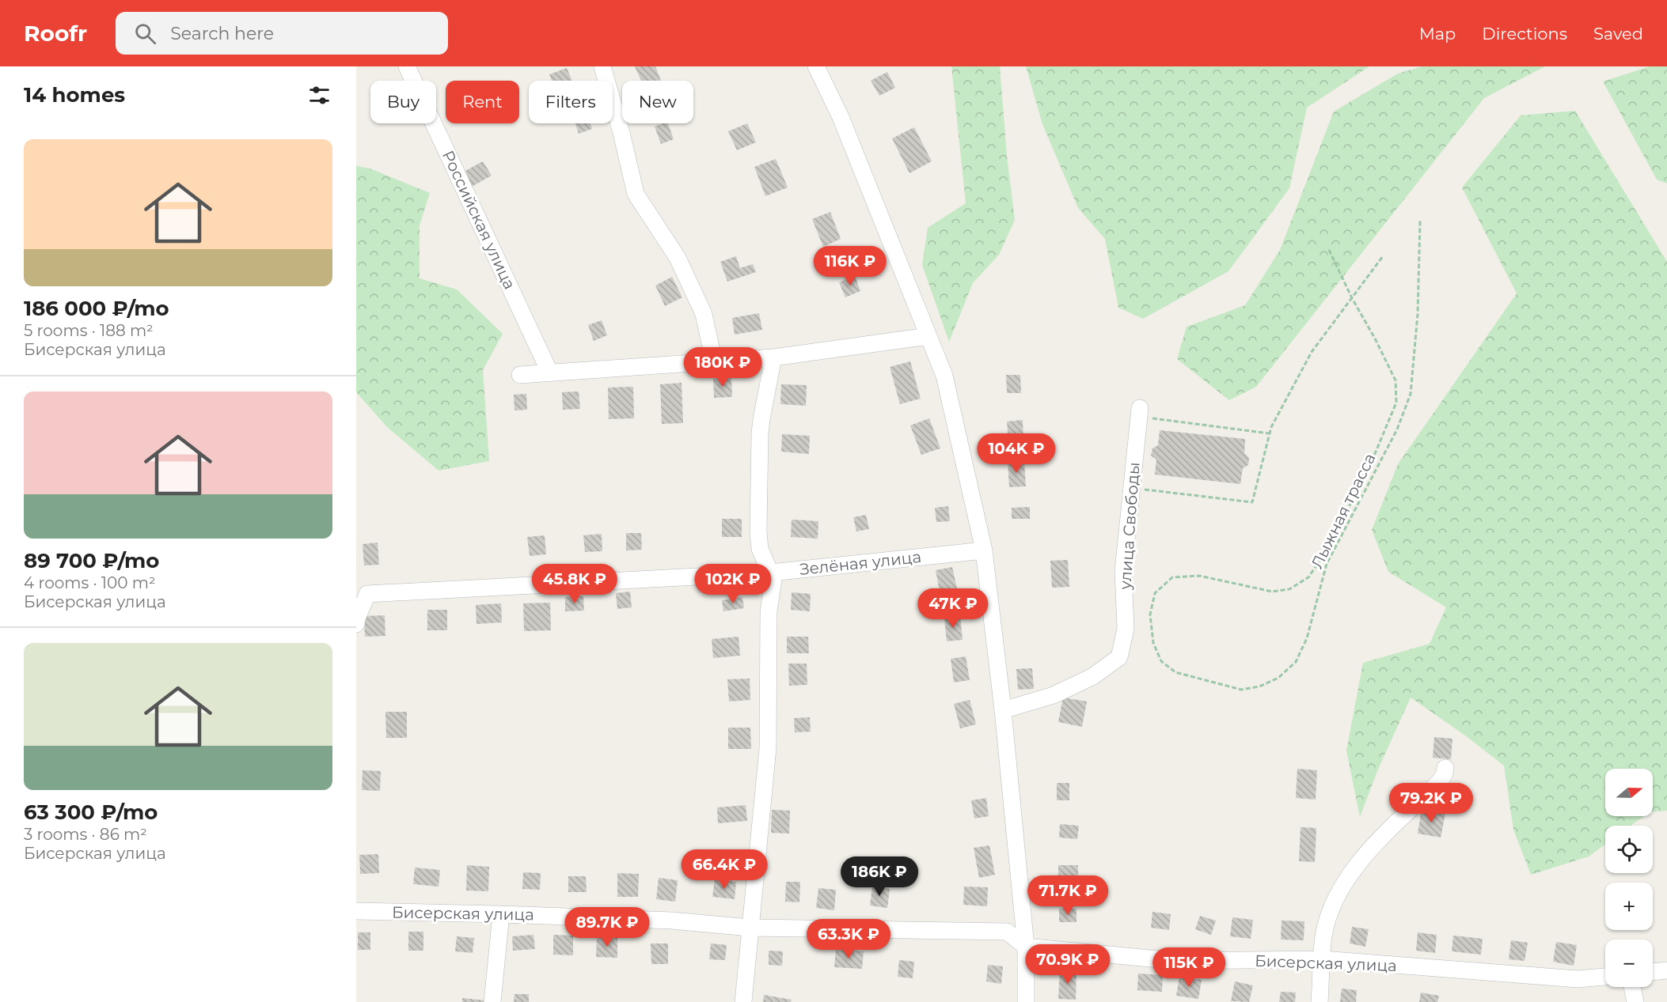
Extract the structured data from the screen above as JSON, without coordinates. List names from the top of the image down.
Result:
{
  "streets": {
    "street": [
      "Российская улица",
      "улица Свободы",
      "Зелёная улица",
      "Бисерская улица"
    ],
    "path": ["Лыжная трасса"]
  },
  "north": "right",
  "page": {
    "header": "Roofr",
    "search": "Search here",
    "nav": ["Map", "Directions", "Saved"],
    "heading": "14 homes",
    "chip": [
      "Buy",
      "Rent",
      "Filters",
      "New"
    ],
    "list": [
      {
        "name": "186 000 ₽/mo",
        "note": "5 rooms · 188 m² · Бисерская улица"
      },
      {
        "name": "89 700 ₽/mo",
        "note": "4 rooms · 100 m² · Бисерская улица"
      },
      {
        "name": "63 300 ₽/mo",
        "note": "3 rooms · 86 m² · Бисерская улица"
      }
    ],
    "price": [
      "116K ₽",
      "180K ₽",
      "104K ₽",
      "45.8K ₽",
      "102K ₽",
      "47K ₽",
      "79.2K ₽",
      "66.4K ₽",
      "186K ₽",
      "71.7K ₽",
      "89.7K ₽",
      "63.3K ₽",
      "70.9K ₽",
      "115K ₽"
    ],
    "map_buttons": ["+", "−"]
  }
}
